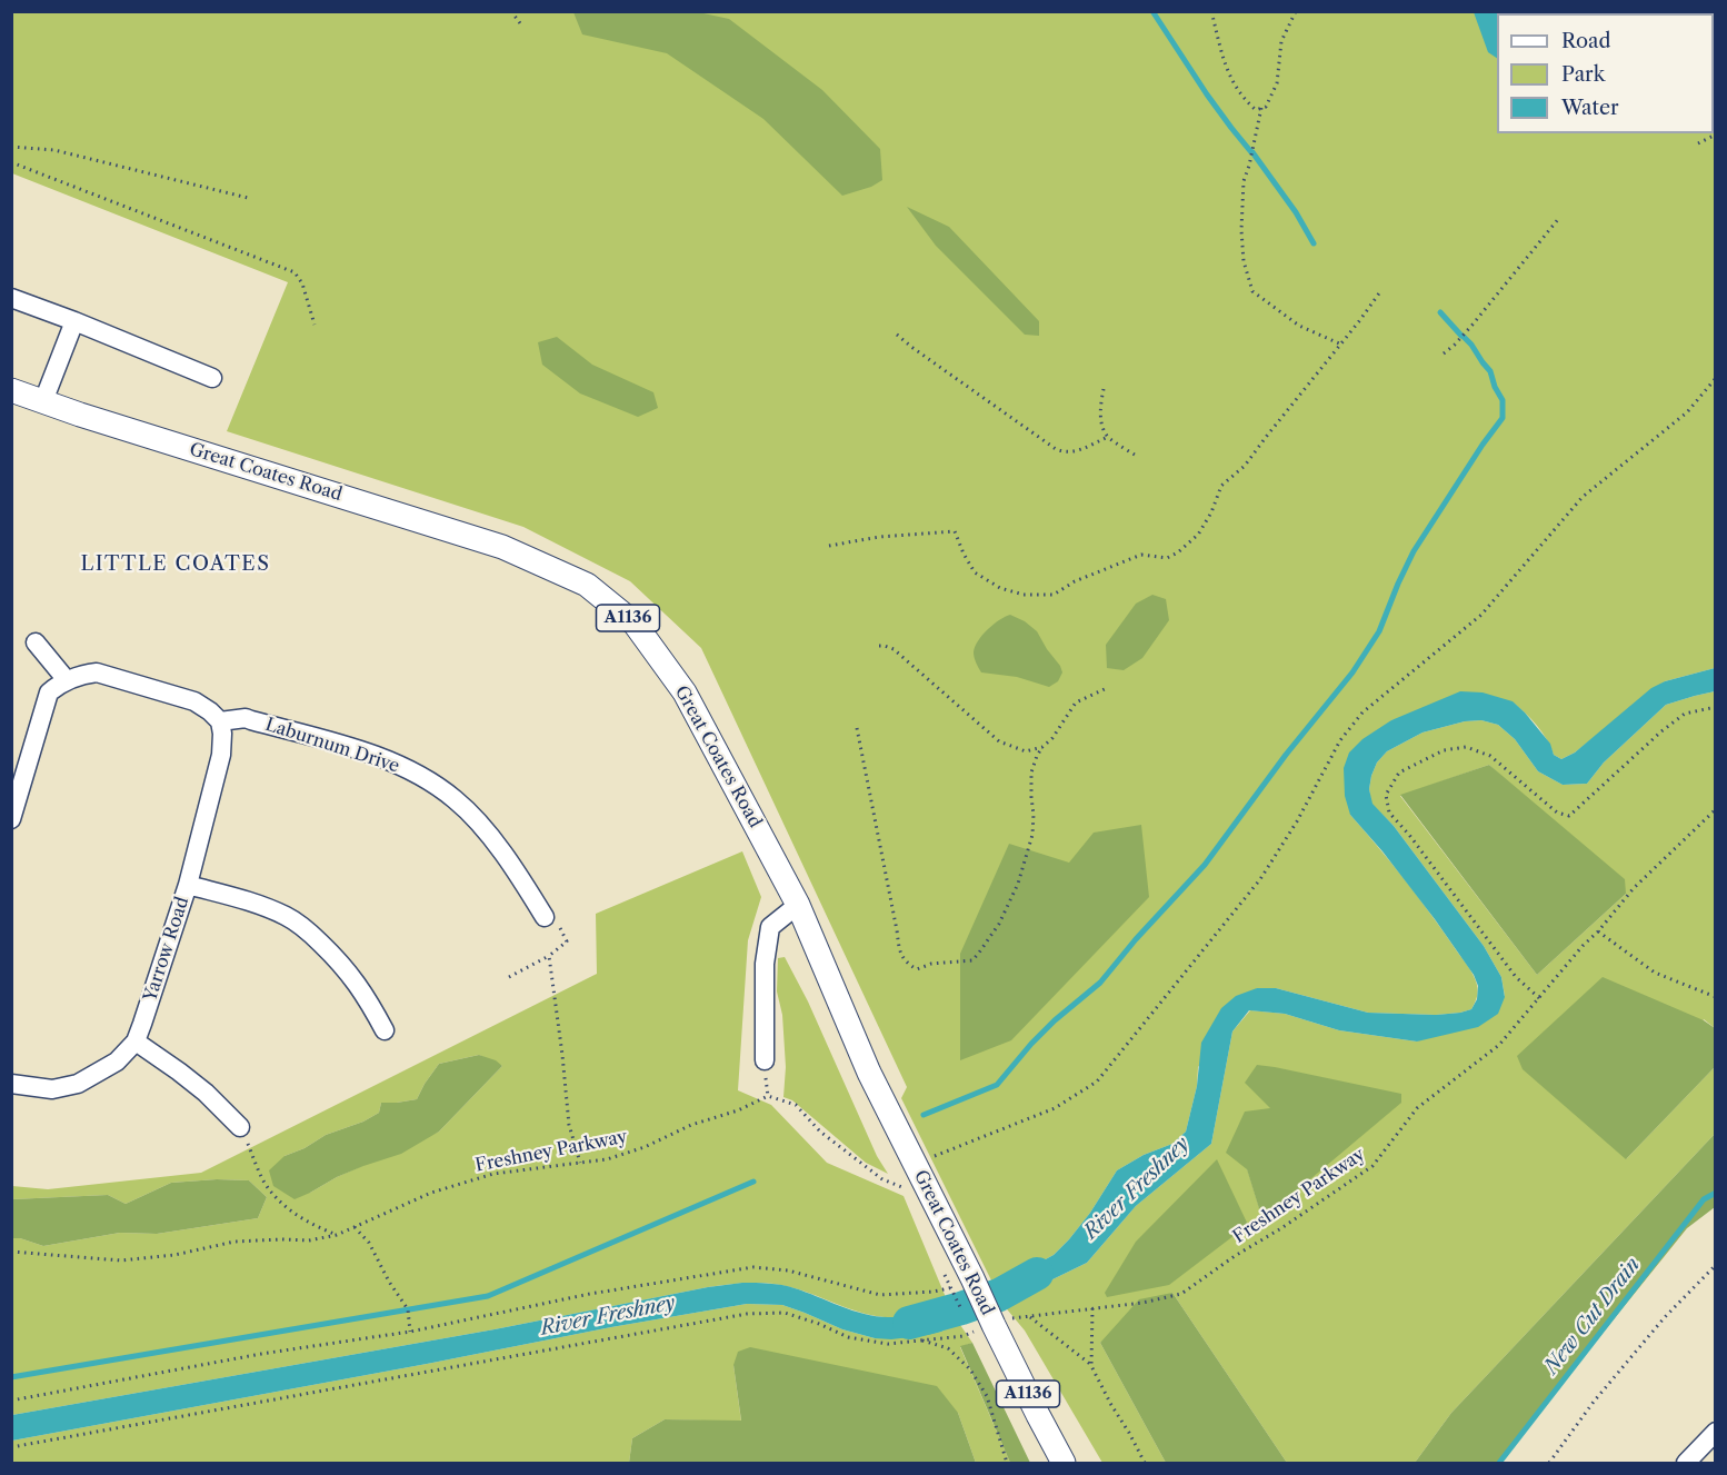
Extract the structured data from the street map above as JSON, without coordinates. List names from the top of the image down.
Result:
{
  "streets": {
    "main road": ["Great Coates Road", "A1136"],
    "street": ["Laburnum Drive", "Yarrow Road"],
    "path": ["Freshney Parkway"]
  },
  "crossings": [
    ["Great Coates Road", "Freshney Parkway"],
    ["Laburnum Drive", "Yarrow Road"]
  ],
  "districts": ["LITTLE COATES"],
  "water": ["River Freshney", "New Cut Drain"],
  "legend": ["Road", "Park", "Water"]
}
